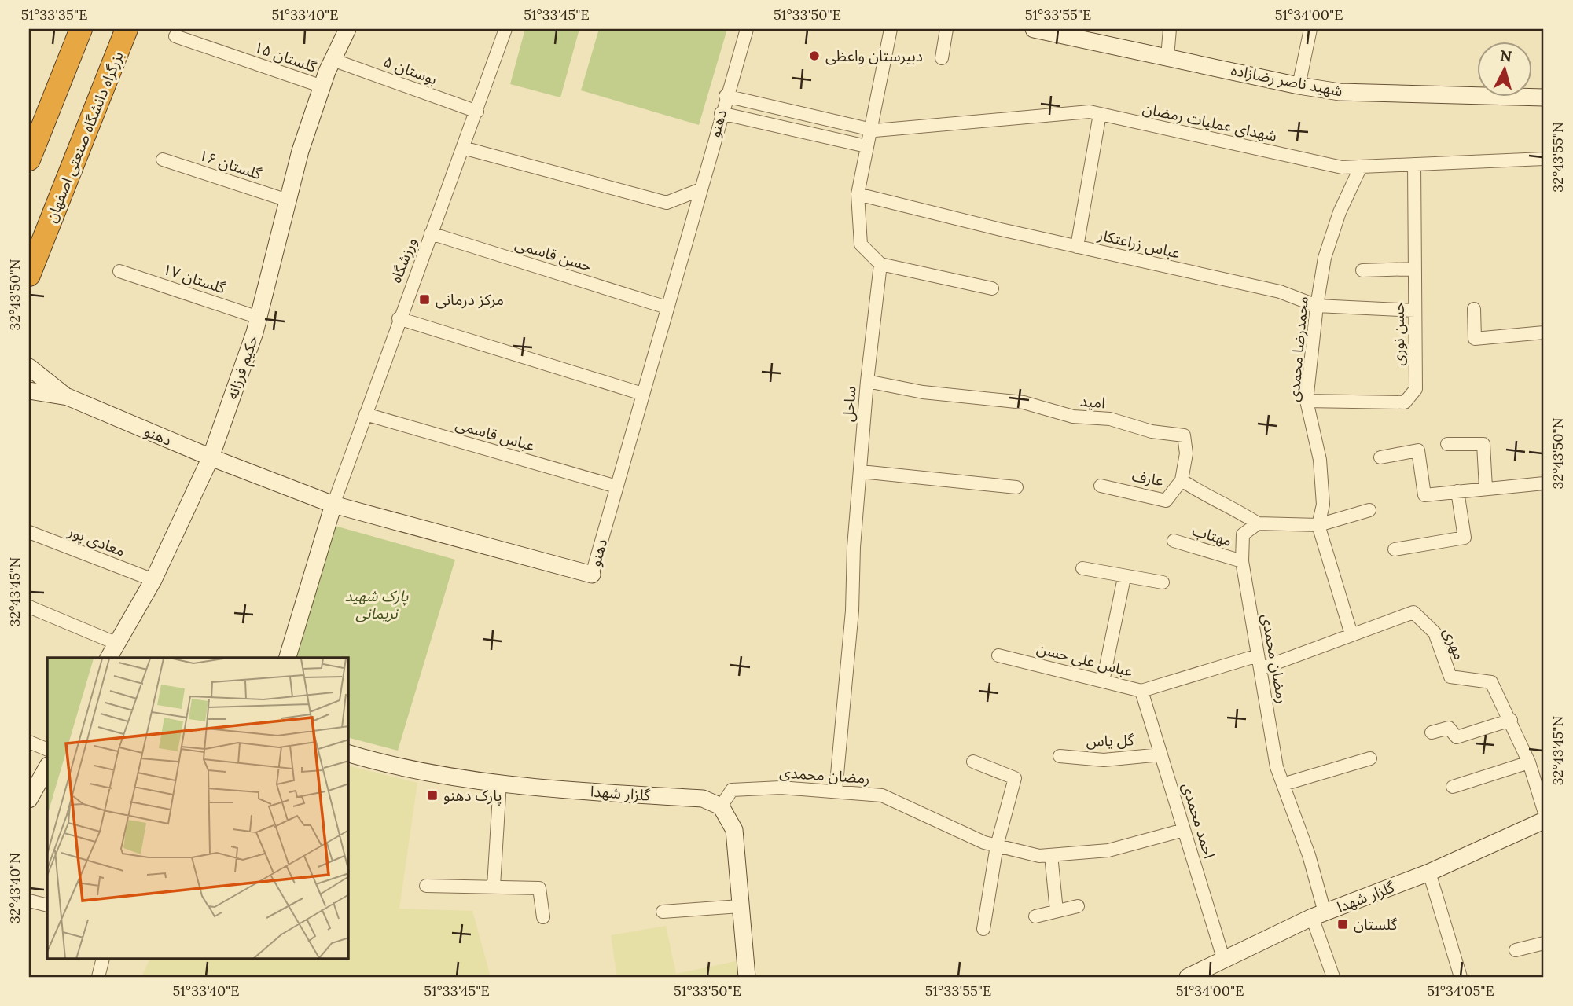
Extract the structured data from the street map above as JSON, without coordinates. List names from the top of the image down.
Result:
{
  "streets": {
    "highway": ["بزرگراه دانشگاه صنعتی اصفهان"],
    "street": [
      "گلستان ۱۵",
      "بوستان ۵",
      "شهید ناصر رضازاده",
      "شهدای عملیات رمضان",
      "دهنو",
      "گلستان ۱۶",
      "عباس زراعتکار",
      "حسن قاسمی",
      "ورزشگاه",
      "گلستان ۱۷",
      "حسن نوری",
      "محمدرضا محمدی",
      "حکیم فرزانه",
      "امید",
      "ساحل",
      "عباس قاسمی",
      "عارف",
      "مهتاب",
      "معادی پور",
      "مهری",
      "رمضان محمدی",
      "عباس علی حسن",
      "گل یاس",
      "گلزار شهدا",
      "احمد محمدی"
    ]
  },
  "crossings": [
    ["گلستان ۱۵", "حکیم فرزانه"],
    ["بوستان ۵", "ورزشگاه"],
    ["بوستان ۵", "حکیم فرزانه"],
    ["شهدای عملیات رمضان", "دهنو"],
    ["شهدای عملیات رمضان", "حسن نوری"],
    ["شهدای عملیات رمضان", "محمدرضا محمدی"],
    ["دهنو", "حسن قاسمی"],
    ["دهنو", "ورزشگاه"],
    ["دهنو", "حکیم فرزانه"],
    ["دهنو", "عباس قاسمی"],
    ["گلستان ۱۶", "حکیم فرزانه"],
    ["عباس زراعتکار", "حسن نوری"],
    ["عباس زراعتکار", "محمدرضا محمدی"],
    ["حسن قاسمی", "ورزشگاه"],
    ["ورزشگاه", "عباس قاسمی"],
    ["گلستان ۱۷", "حکیم فرزانه"],
    ["حسن نوری", "محمدرضا محمدی"],
    ["محمدرضا محمدی", "مهری"],
    ["حکیم فرزانه", "معادی پور"],
    ["امید", "ساحل"],
    ["امید", "عارف"],
    ["ساحل", "رمضان محمدی"],
    ["مهتاب", "رمضان محمدی"],
    ["مهری", "رمضان محمدی"],
    ["رمضان محمدی", "عباس علی حسن"],
    ["رمضان محمدی", "گلزار شهدا"],
    ["رمضان محمدی", "احمد محمدی"],
    ["عباس علی حسن", "احمد محمدی"],
    ["گل یاس", "احمد محمدی"],
    ["گلزار شهدا", "احمد محمدی"]
  ],
  "parks": ["پارک شهید نریمانی"],
  "places": {
    "other": ["دبیرستان واعظی"],
    "transit": ["مرکز درمانی", "پارک دهنو", "گلستان"]
  },
  "north": "top",
  "coordinates": [
    "51°33'35\"E",
    "51°33'40\"E",
    "51°33'45\"E",
    "51°33'50\"E",
    "51°33'55\"E",
    "51°34'00\"E",
    "32°43'55\"N",
    "32°43'50\"N",
    "32°43'45\"N",
    "32°43'40\"N",
    "51°34'05\"E"
  ]
}
